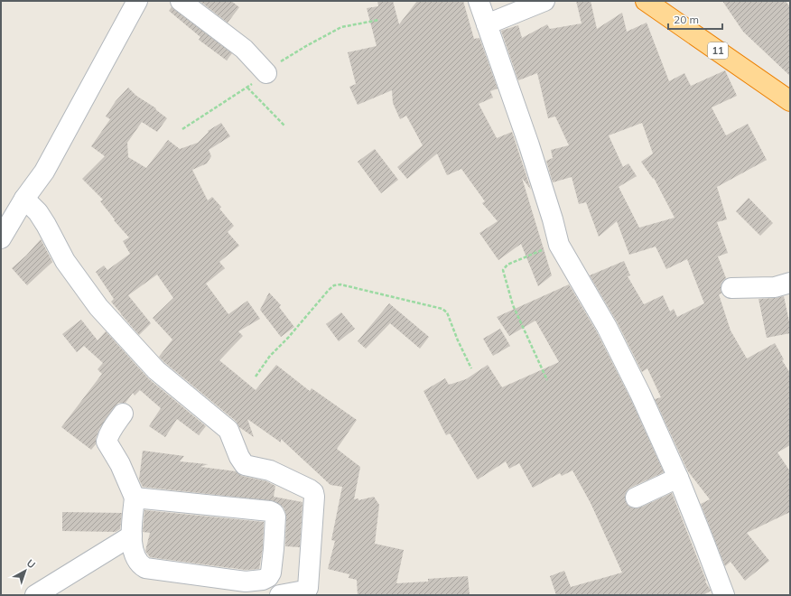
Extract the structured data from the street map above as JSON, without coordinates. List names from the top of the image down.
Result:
{
  "streets": {
    "highway": ["11"]
  },
  "scale_bar": "20 m",
  "north": "top right"
}
